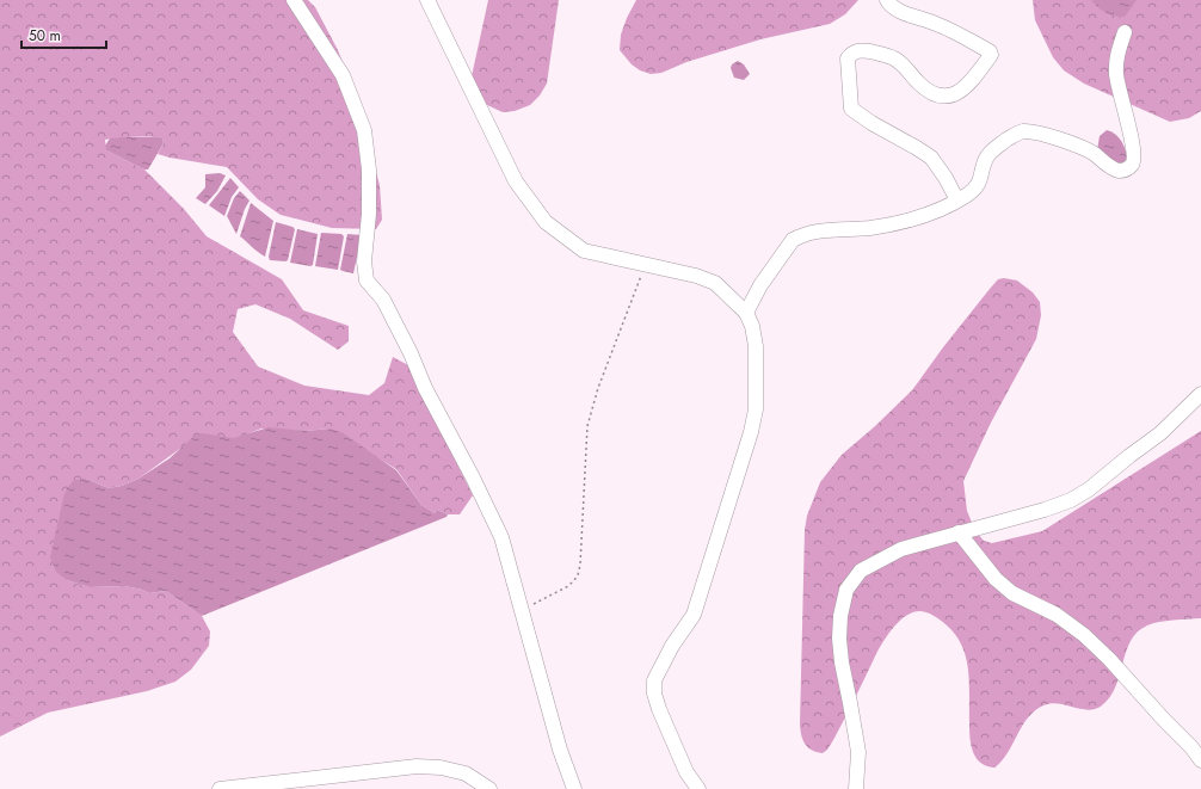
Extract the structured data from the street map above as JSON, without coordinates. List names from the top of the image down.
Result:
{
  "scale_bar": "50 m"
}
